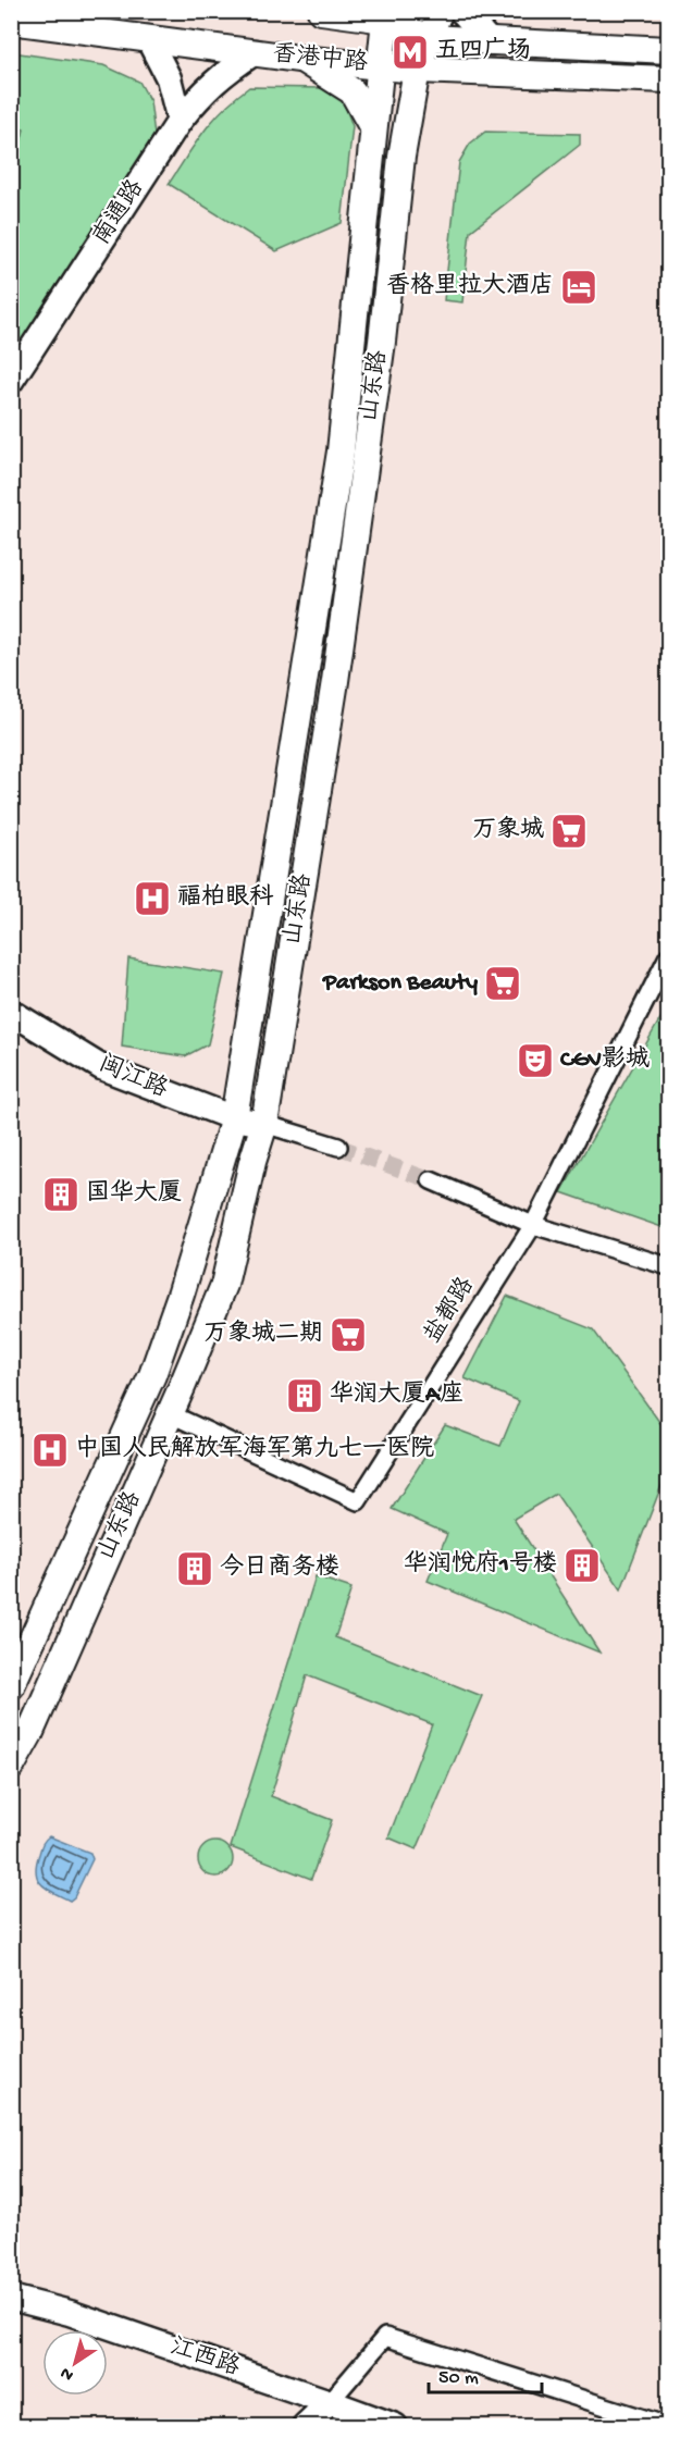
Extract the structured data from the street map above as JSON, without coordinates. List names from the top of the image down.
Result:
{
  "streets": {
    "main road": ["香港中路", "山东路"],
    "street": [
      "南通路",
      "闽江路",
      "盐都路",
      "江西路"
    ]
  },
  "crossings": [
    ["香港中路", "南通路"],
    ["香港中路", "山东路"],
    ["山东路", "闽江路"],
    ["山东路", "盐都路"]
  ],
  "places": {
    "metro station": ["五四广场"],
    "hotel": ["香格里拉大酒店"],
    "supermarket": ["万象城", "Parkson Beauty", "万象城二期"],
    "hospital": ["福柏眼科", "中国人民解放军海军第九七一医院"],
    "theatre": ["CGV影城"],
    "building": [
      "国华大厦",
      "华润大厦A座",
      "华润悦府1号楼",
      "今日商务楼"
    ]
  },
  "scale_bar": "50 m",
  "north": "bottom left"
}
